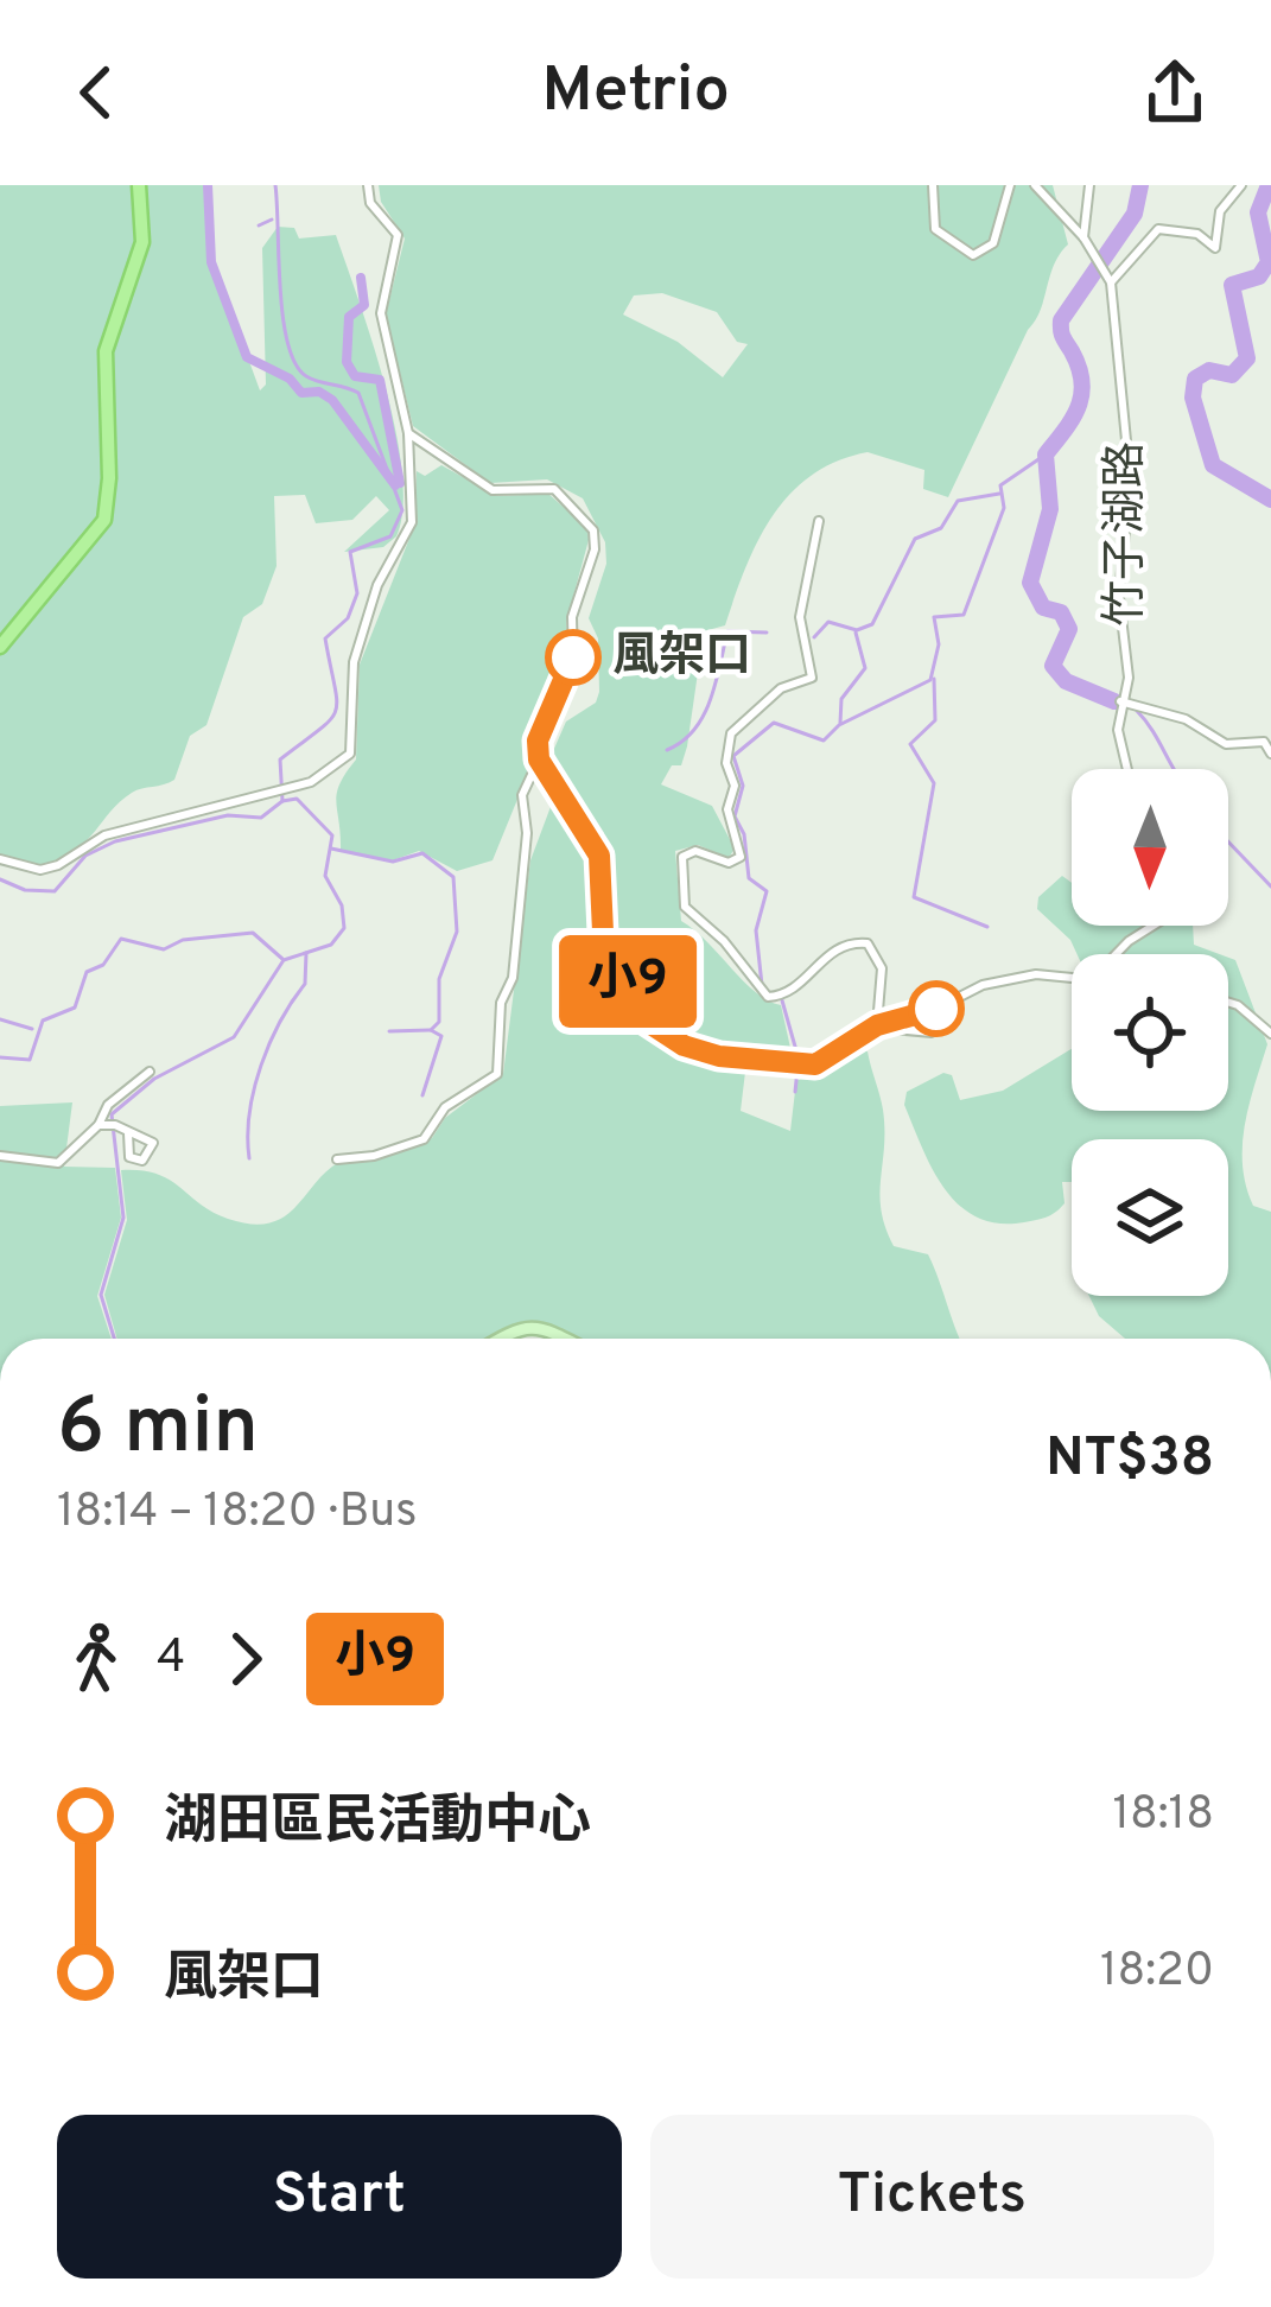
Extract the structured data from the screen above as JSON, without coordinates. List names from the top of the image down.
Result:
{
  "streets": {
    "street": ["竹子湖路"]
  },
  "places": ["風架口"],
  "lines": ["bus line 小9"],
  "north": "bottom",
  "page": {
    "header": "Metrio",
    "on_map": "小9",
    "heading": ["6 min", "18:14 – 18:20 · Bus", "NT$38"],
    "legs": ["4", "小9"],
    "list": [
      {
        "name": "湖田區民活動中心",
        "value": "18:18"
      },
      {
        "name": "風架口",
        "value": "18:20"
      }
    ],
    "buttons": ["Start", "Tickets"]
  }
}
